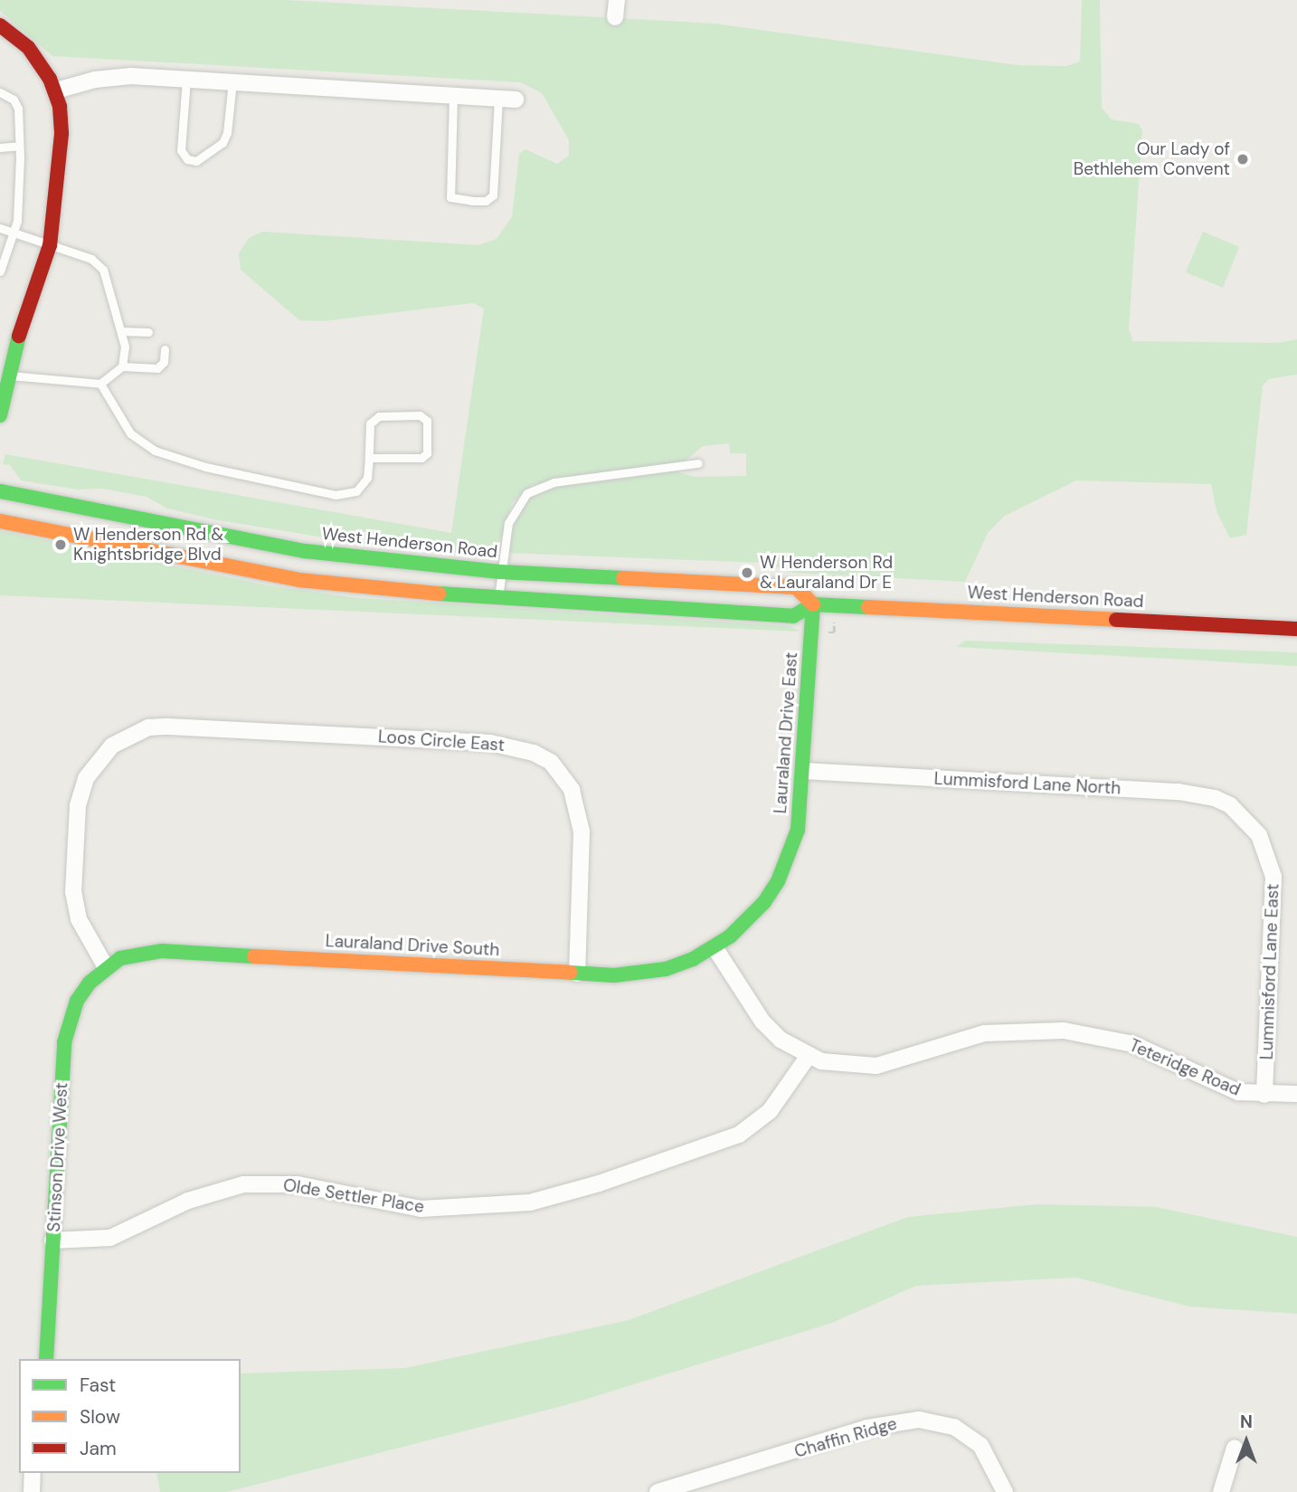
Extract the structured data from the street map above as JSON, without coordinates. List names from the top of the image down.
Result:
{
  "streets": {
    "main road": [
      "West Henderson Road",
      "Lauraland Drive East",
      "Lauraland Drive South",
      "Stinson Drive West"
    ],
    "street": [
      "Loos Circle East",
      "Lummisford Lane North",
      "Lummisford Lane East",
      "Teteridge Road",
      "Olde Settler Place",
      "Chaffin Ridge"
    ]
  },
  "crossings": [
    ["West Henderson Road", "Lauraland Drive East"],
    ["Lauraland Drive East", "Lummisford Lane North"],
    ["Lauraland Drive East", "Lauraland Drive South"],
    ["Lauraland Drive East", "Teteridge Road"],
    ["Loos Circle East", "Lauraland Drive South"],
    ["Loos Circle East", "Stinson Drive West"],
    ["Lummisford Lane North", "Lummisford Lane East"],
    ["Lauraland Drive South", "Teteridge Road"],
    ["Lauraland Drive South", "Stinson Drive West"],
    ["Lummisford Lane East", "Teteridge Road"],
    ["Teteridge Road", "Olde Settler Place"],
    ["Stinson Drive West", "Olde Settler Place"]
  ],
  "places": ["Our Lady of Bethlehem Convent", "W Henderson Rd & Knightsbridge Blvd", "W Henderson Rd & Lauraland Dr E"],
  "legend": ["Fast", "Slow", "Jam"],
  "north": "top"
}
